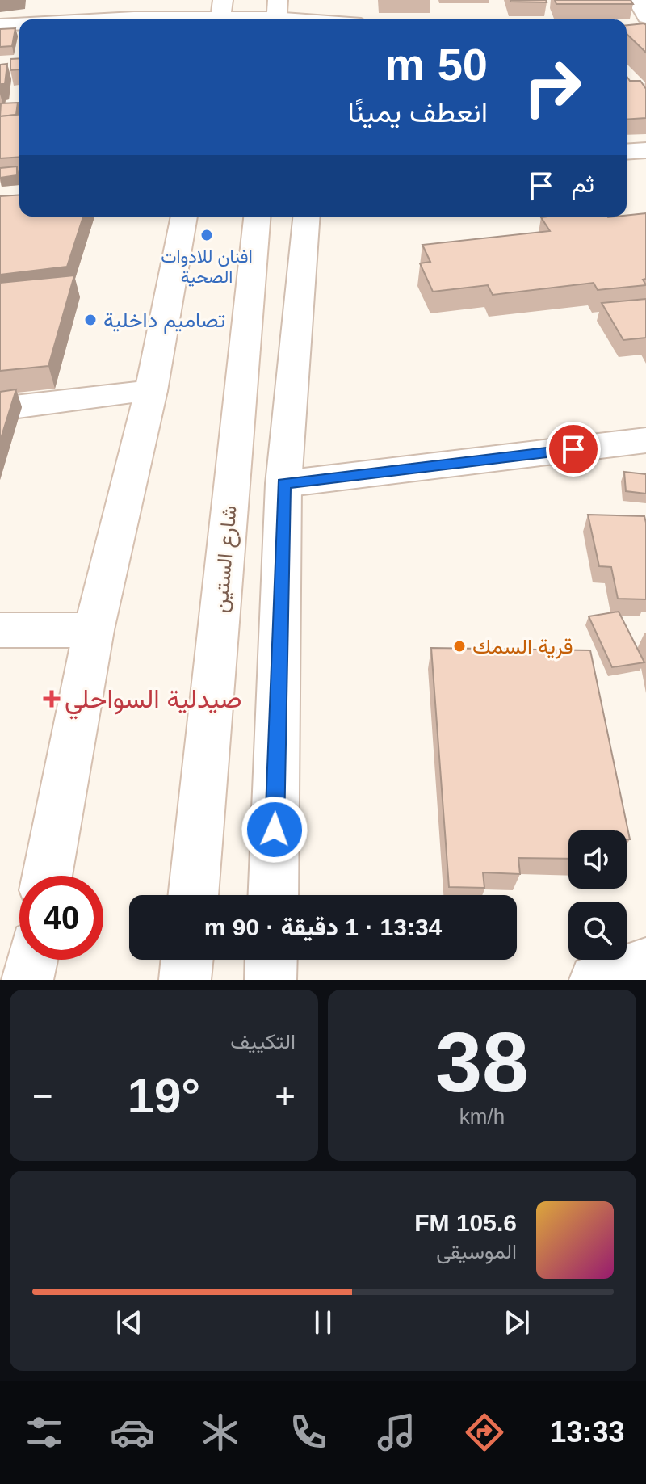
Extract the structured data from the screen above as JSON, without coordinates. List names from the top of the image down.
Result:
{
  "streets": {
    "street": ["شارع الستين"]
  },
  "places": {
    "other": ["افنان للادوات الصحية", "تصاميم داخلية", "قرية السمك"],
    "health": ["صيدلية السواحلي"]
  },
  "page": {
    "turn": ["50 m", "انعطف يمينًا"],
    "then": "ثم",
    "limit": "40",
    "trip": "13:34 · 1 دقيقة · 90 m",
    "tile": [
      ["38", "km/h"],
      "التكييف"
    ],
    "heat": ["−", "19°", "+"],
    "song": ["105.6 FM", "الموسيقى"],
    "tabs": "13:33"
  }
}
